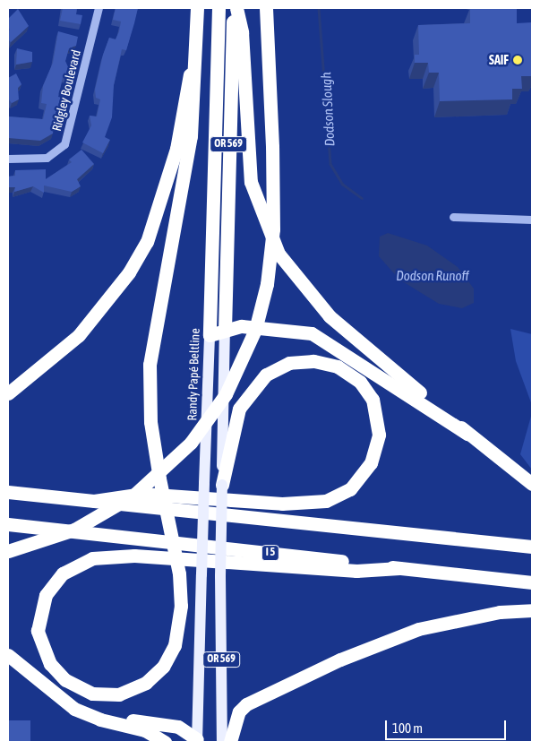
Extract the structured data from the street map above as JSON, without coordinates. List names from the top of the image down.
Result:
{
  "streets": {
    "highway": ["OR 569", "Randy Papé Beltline", "I 5"],
    "street": ["Ridgley Boulevard"]
  },
  "water": ["Dodson Slough", "Dodson Runoff"],
  "places": ["SAIF"],
  "scale_bar": "100 m"
}
